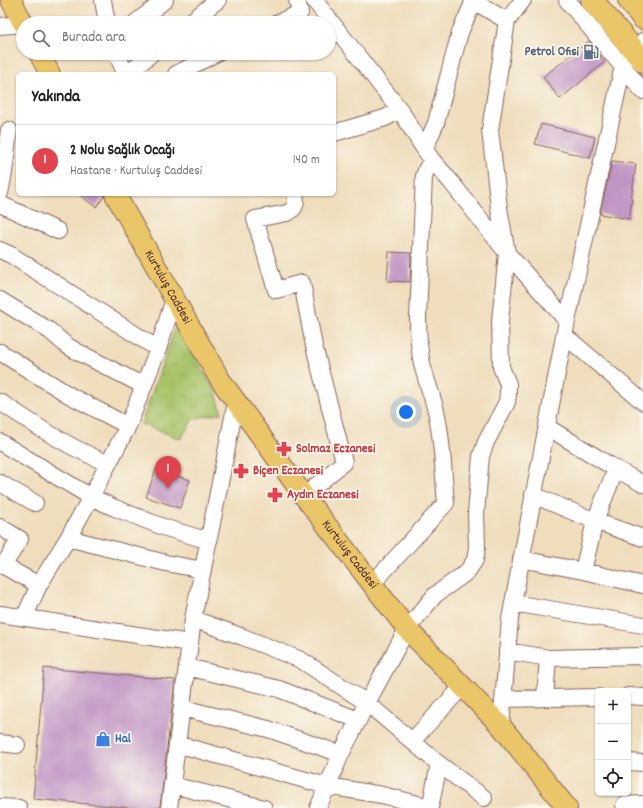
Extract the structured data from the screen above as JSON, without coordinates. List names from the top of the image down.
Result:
{
  "streets": {
    "main road": ["Kurtuluş Caddesi"]
  },
  "places": {
    "fuel station": ["Petrol Ofisi"],
    "pharmacy": ["Solmaz Eczanesi", "Biçen Eczanesi", "Aydın Eczanesi"],
    "shop": ["Hal"]
  },
  "page": {
    "search": "Burada ara",
    "heading": "Yakında",
    "list": [
      {
        "mark": "1",
        "name": "2 Nolu Sağlık Ocağı",
        "note": "Hastane · Kurtuluş Caddesi",
        "value": "140 m"
      }
    ],
    "pins": "1",
    "map_buttons": ["+", "−"]
  }
}
